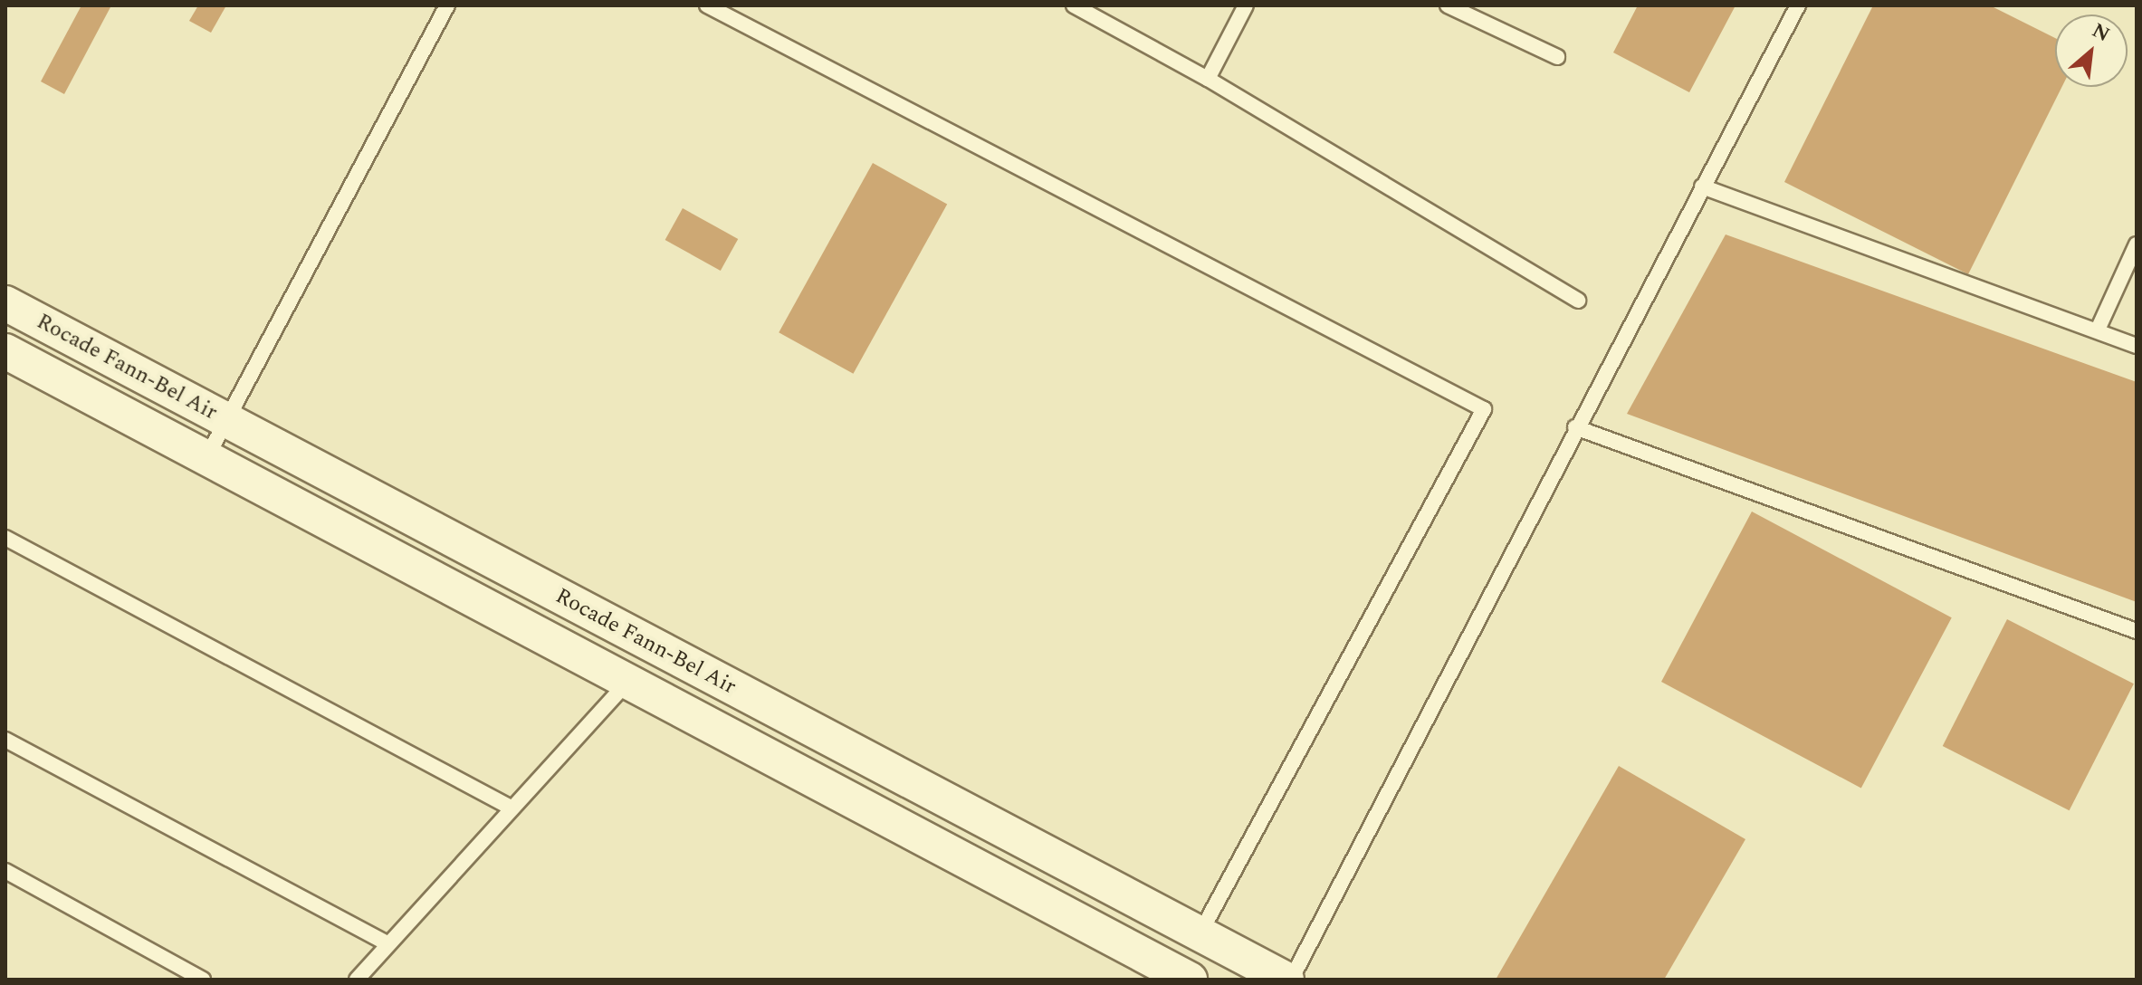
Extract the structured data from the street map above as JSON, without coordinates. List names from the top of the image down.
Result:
{
  "streets": {
    "street": ["Rocade Fann-Bel Air"]
  },
  "north": "top right"
}
